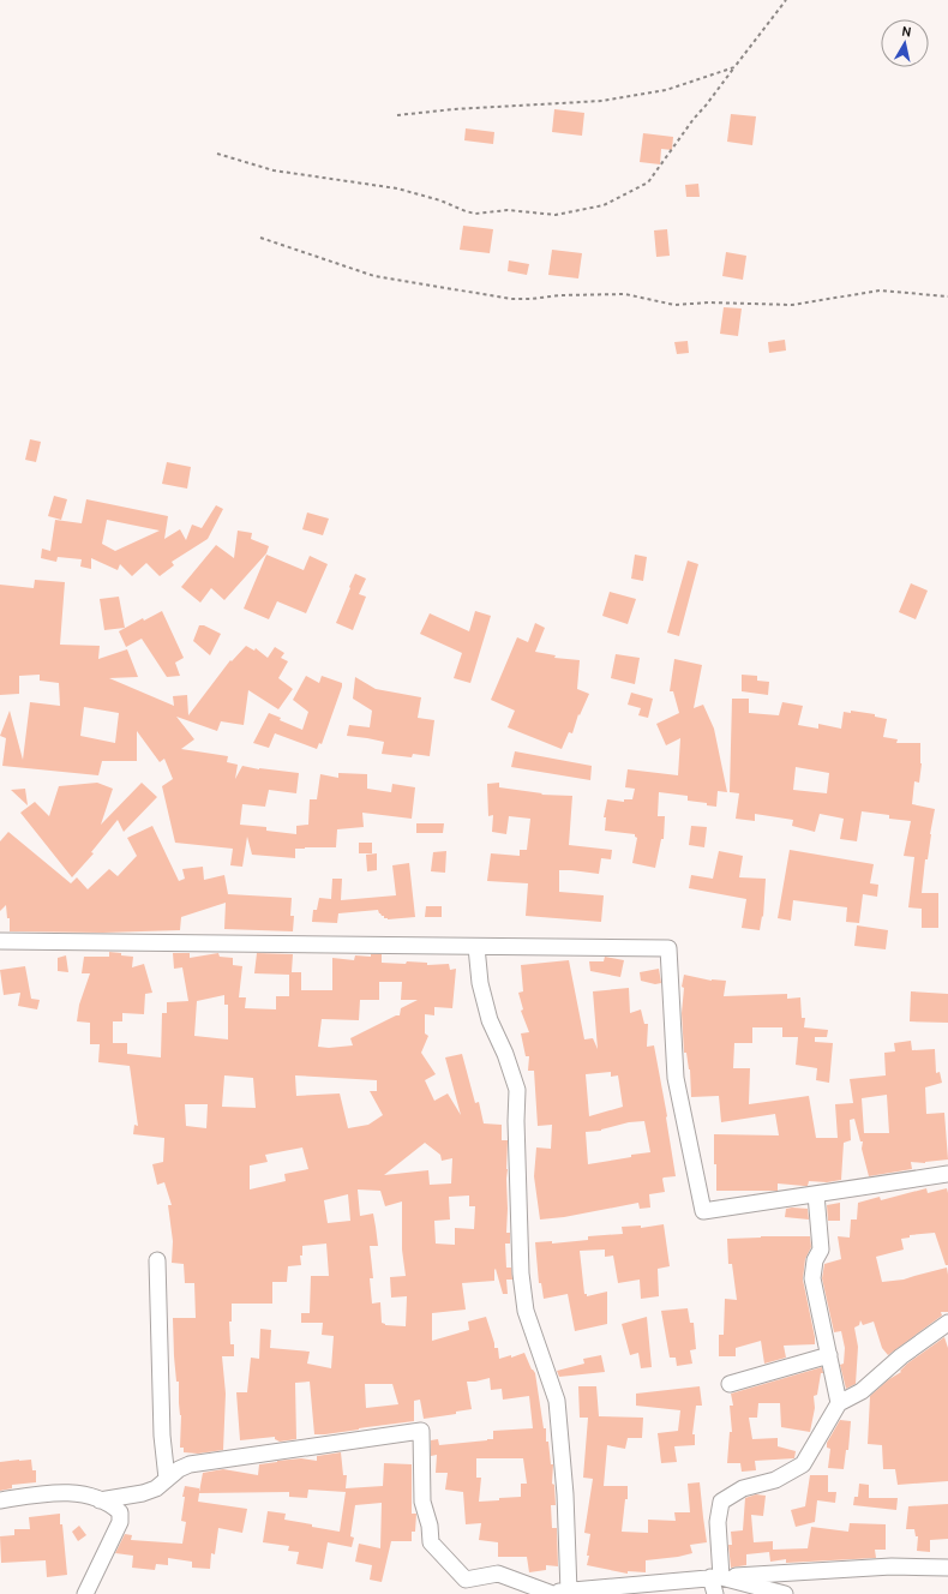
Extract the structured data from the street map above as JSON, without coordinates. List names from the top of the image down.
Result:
{
  "north": "top"
}
